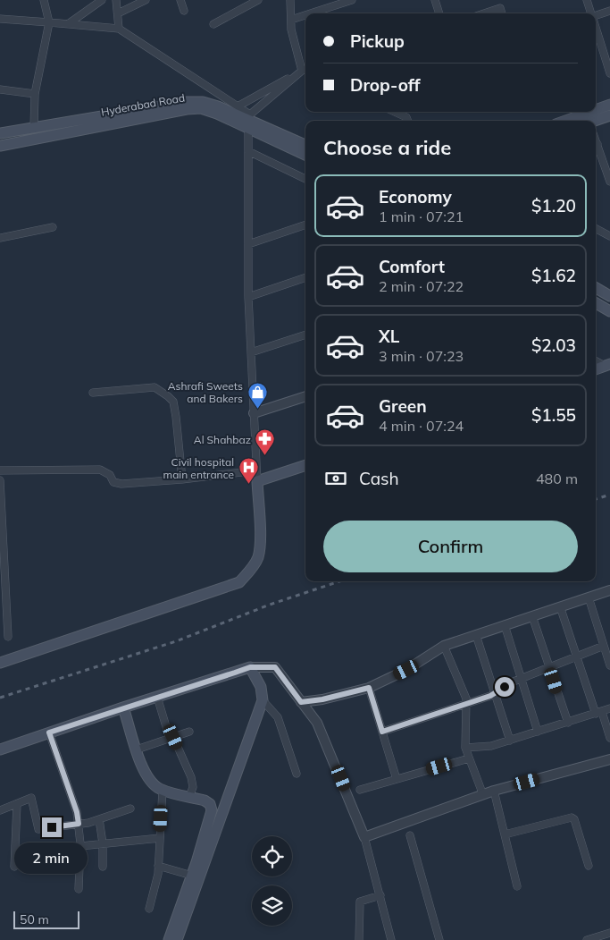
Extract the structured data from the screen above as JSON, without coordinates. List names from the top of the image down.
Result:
{
  "streets": {
    "main road": ["Hyderabad Road"]
  },
  "places": {
    "shop": ["Ashrafi Sweets and Bakers"],
    "pharmacy": ["Al Shahbaz"],
    "hospital": ["Civil hospital main entrance"]
  },
  "scale_bar": "50 m",
  "page": {
    "banner": ["Pickup", "Drop-off"],
    "heading": "Choose a ride",
    "list": [
      {
        "name": "Economy",
        "note": "1 min · 07:21",
        "value": "$1.20"
      },
      {
        "name": "Comfort",
        "note": "2 min · 07:22",
        "value": "$1.62"
      },
      {
        "name": "XL",
        "note": "3 min · 07:23",
        "value": "$2.03"
      },
      {
        "name": "Green",
        "note": "4 min · 07:24",
        "value": "$1.55"
      }
    ],
    "pay": ["Cash", "480 m"],
    "buttons": "Confirm",
    "bubble": "2 min",
    "scale": "50 m"
  }
}
